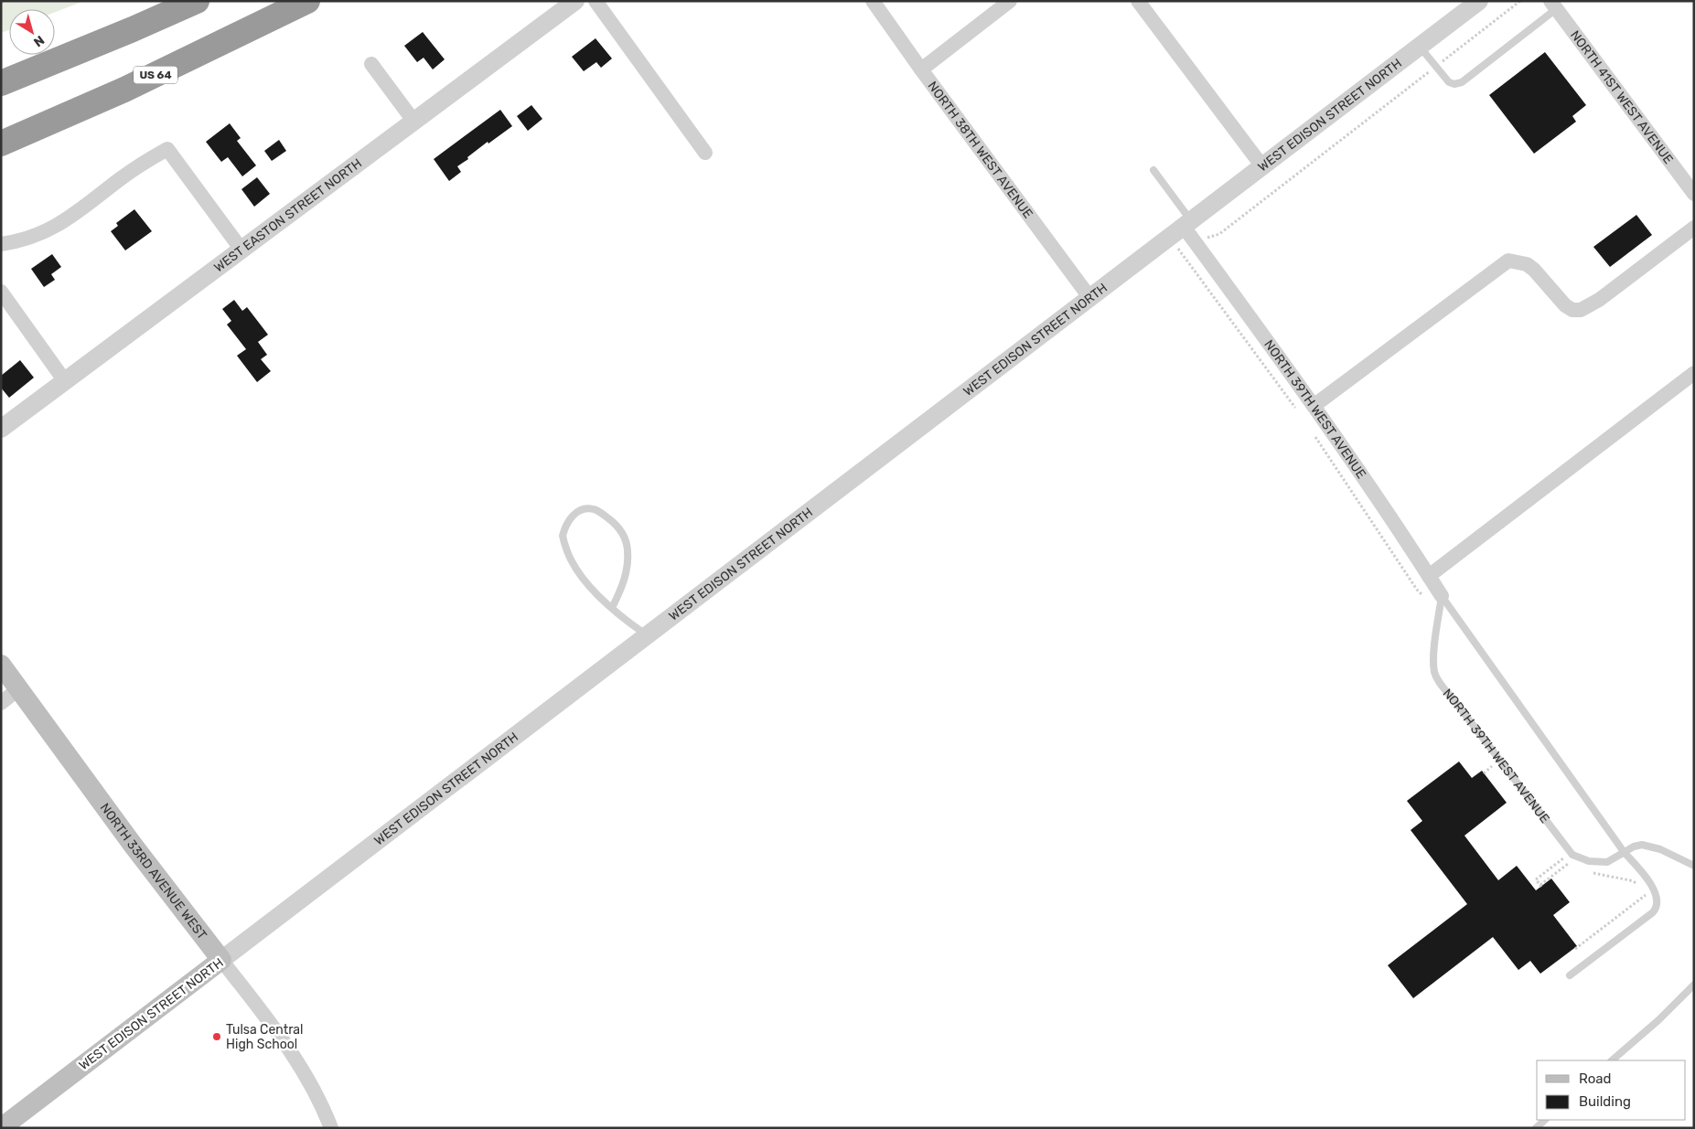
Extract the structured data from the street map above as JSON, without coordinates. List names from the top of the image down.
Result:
{
  "streets": {
    "highway": ["US 64"],
    "main road": ["WEST EDISON STREET NORTH", "NORTH 33RD AVENUE WEST"],
    "street": [
      "NORTH 41ST WEST AVENUE",
      "NORTH 38TH WEST AVENUE",
      "WEST EASTON STREET NORTH",
      "NORTH 39TH WEST AVENUE"
    ]
  },
  "crossings": [
    ["WEST EDISON STREET NORTH", "NORTH 38TH WEST AVENUE"],
    ["WEST EDISON STREET NORTH", "NORTH 39TH WEST AVENUE"],
    ["WEST EDISON STREET NORTH", "NORTH 33RD AVENUE WEST"]
  ],
  "places": ["Tulsa Central High School"],
  "legend": ["Road", "Building"],
  "north": "bottom right"
}
